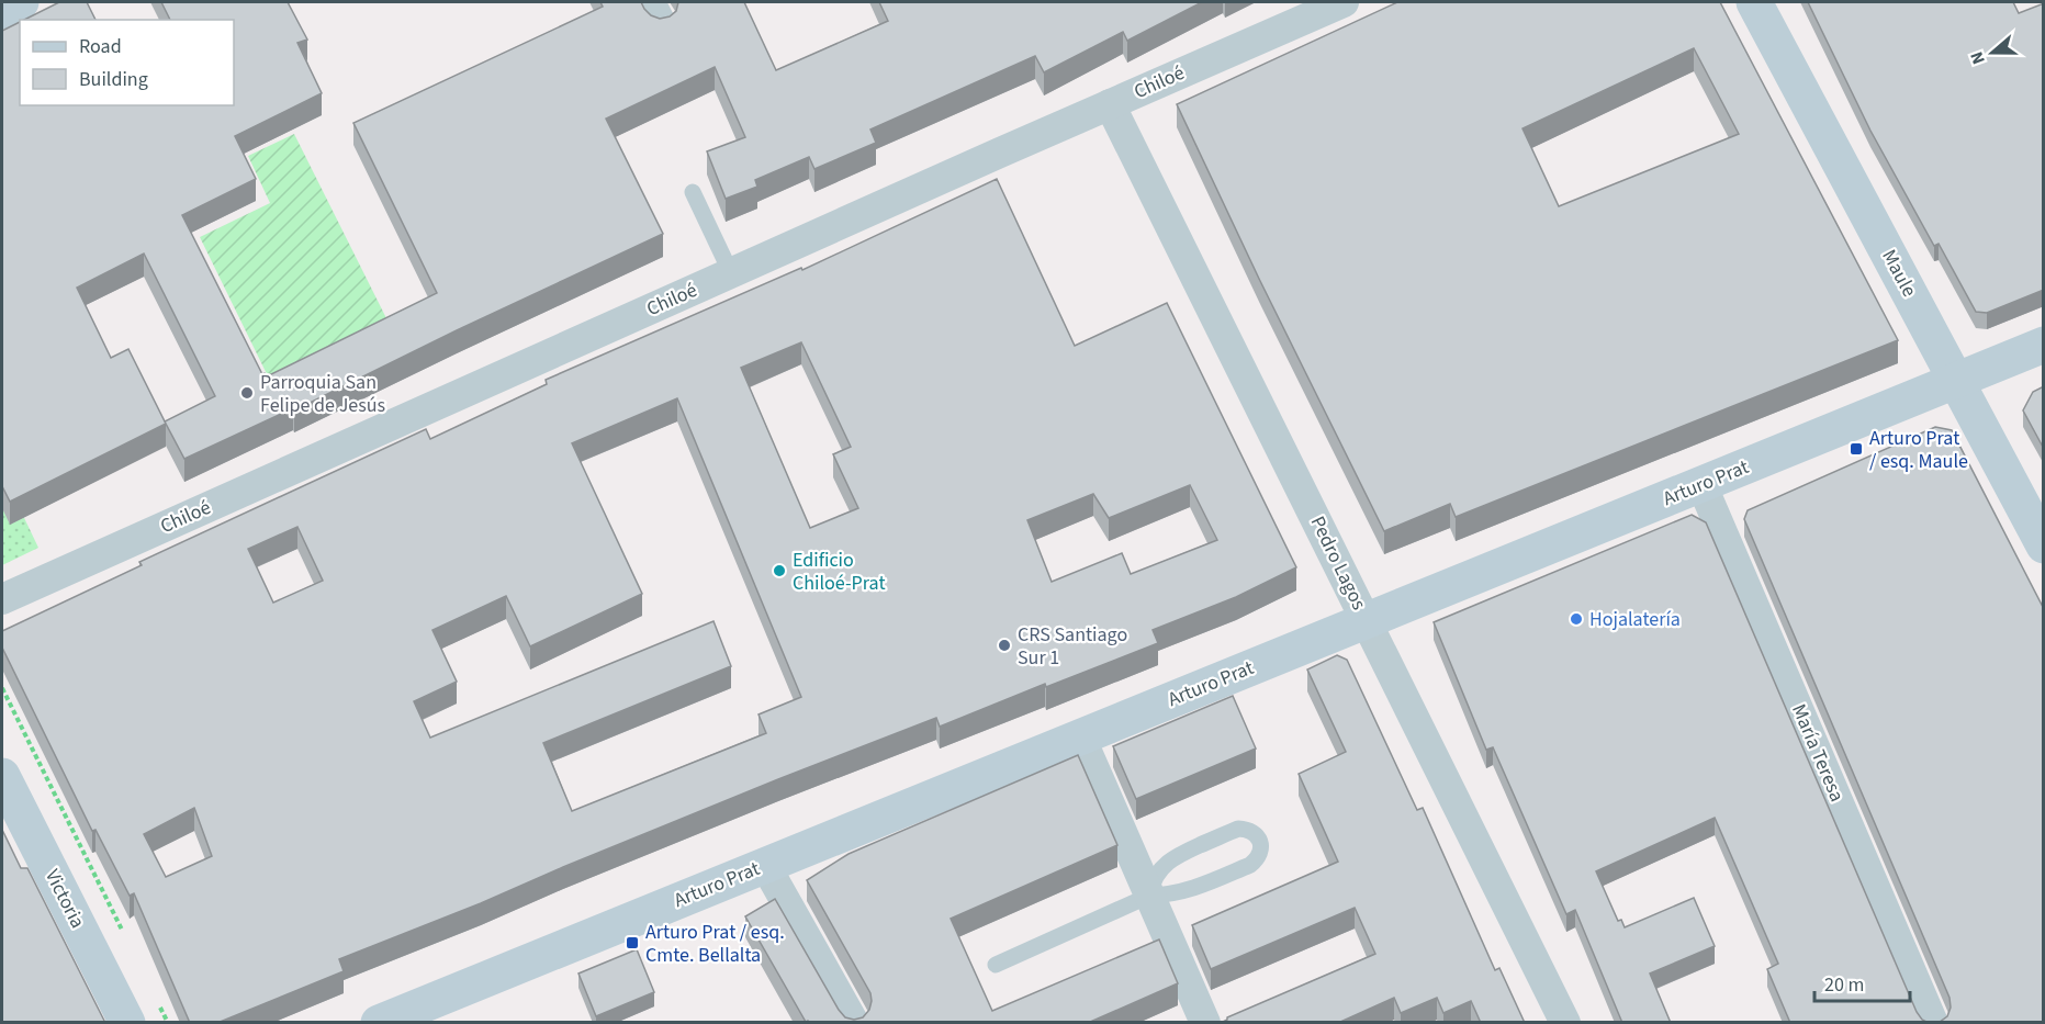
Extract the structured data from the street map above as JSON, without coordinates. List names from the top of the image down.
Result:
{
  "streets": {
    "street": [
      "Chiloé",
      "Maule",
      "Arturo Prat",
      "Pedro Lagos",
      "María Teresa",
      "Victoria"
    ]
  },
  "crossings": [
    ["Chiloé", "Pedro Lagos"],
    ["Maule", "Arturo Prat"],
    ["Arturo Prat", "Pedro Lagos"],
    ["Arturo Prat", "María Teresa"]
  ],
  "places": {
    "other": [
      "Parroquia San Felipe de Jesús",
      "Edificio Chiloé-Prat",
      "Hojalatería",
      "CRS Santiago Sur 1"
    ],
    "transit": ["Arturo Prat / esq. Maule", "Arturo Prat / esq. Cmte. Bellalta"]
  },
  "legend": ["Road", "Building"],
  "scale_bar": "20 m",
  "north": "left"
}
